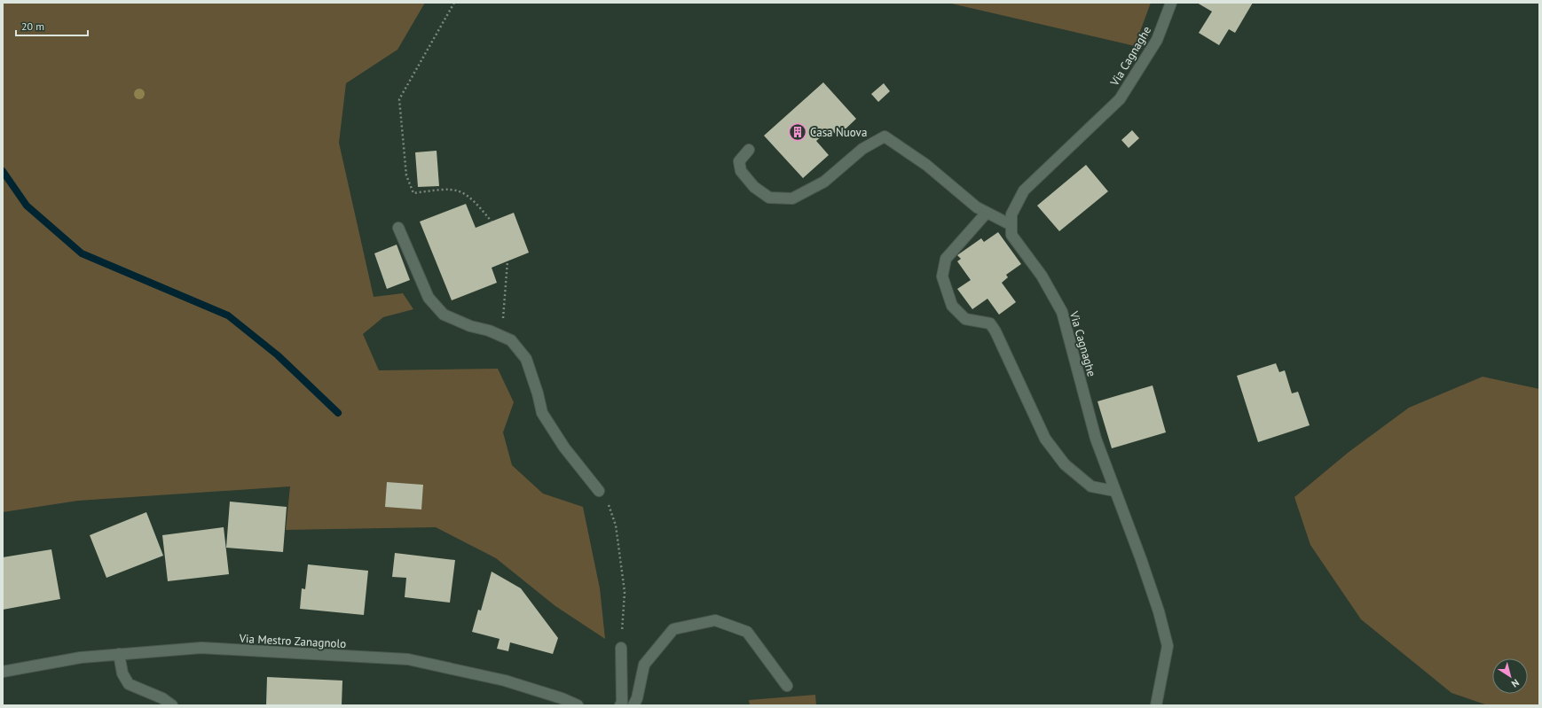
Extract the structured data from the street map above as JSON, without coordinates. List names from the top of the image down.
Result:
{
  "streets": {
    "street": ["Via Cagnaghe", "Via Mestro Zanagnolo"]
  },
  "places": {
    "building": ["Casa Nuova"]
  },
  "scale_bar": "20 m",
  "north": "bottom right"
}
